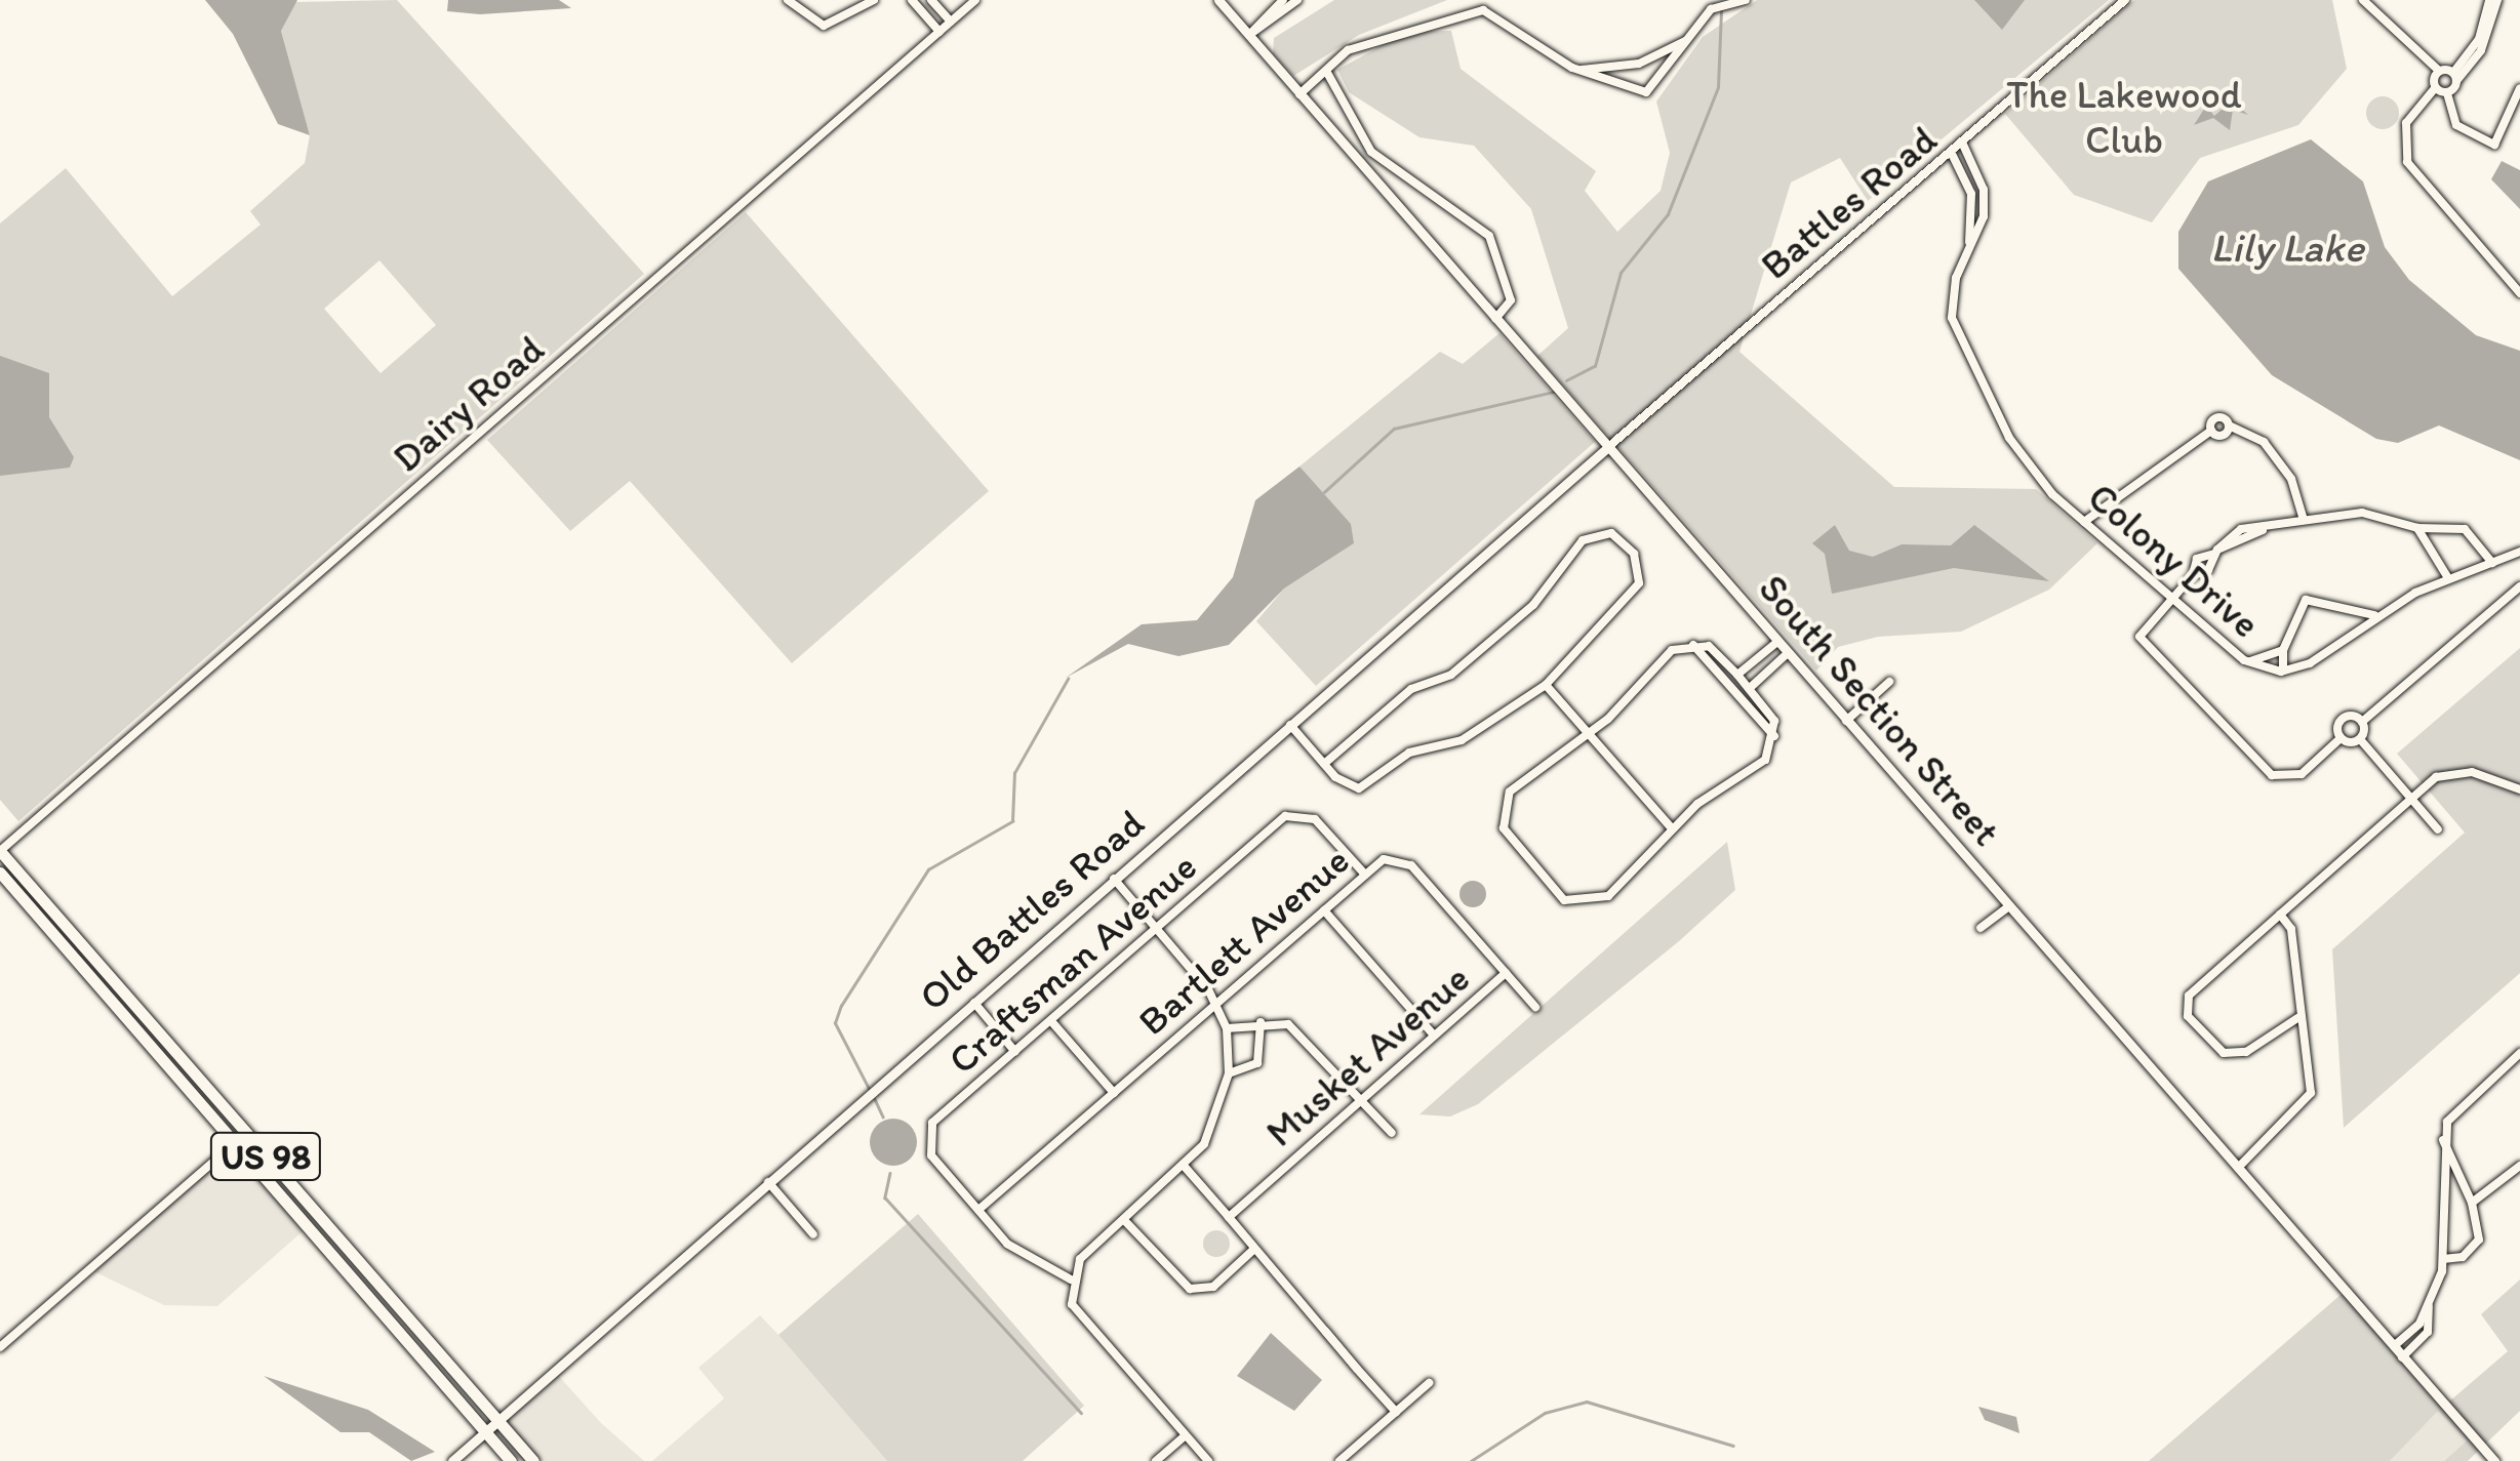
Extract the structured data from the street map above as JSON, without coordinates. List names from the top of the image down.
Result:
{
  "streets": {
    "main road": ["US 98"],
    "street": [
      "Battles Road",
      "Dairy Road",
      "Colony Drive",
      "South Section Street",
      "Old Battles Road",
      "Bartlett Avenue",
      "Craftsman Avenue",
      "Musket Avenue"
    ]
  },
  "crossings": [
    ["Battles Road", "Colony Drive"],
    ["Battles Road", "South Section Street"],
    ["Battles Road", "Old Battles Road"],
    ["Dairy Road", "US 98"],
    ["South Section Street", "Old Battles Road"],
    ["Old Battles Road", "US 98"],
    ["Bartlett Avenue", "Craftsman Avenue"],
    ["Bartlett Avenue", "Musket Avenue"]
  ],
  "water": ["Lily Lake"],
  "parks": ["The Lakewood Club"]
}
